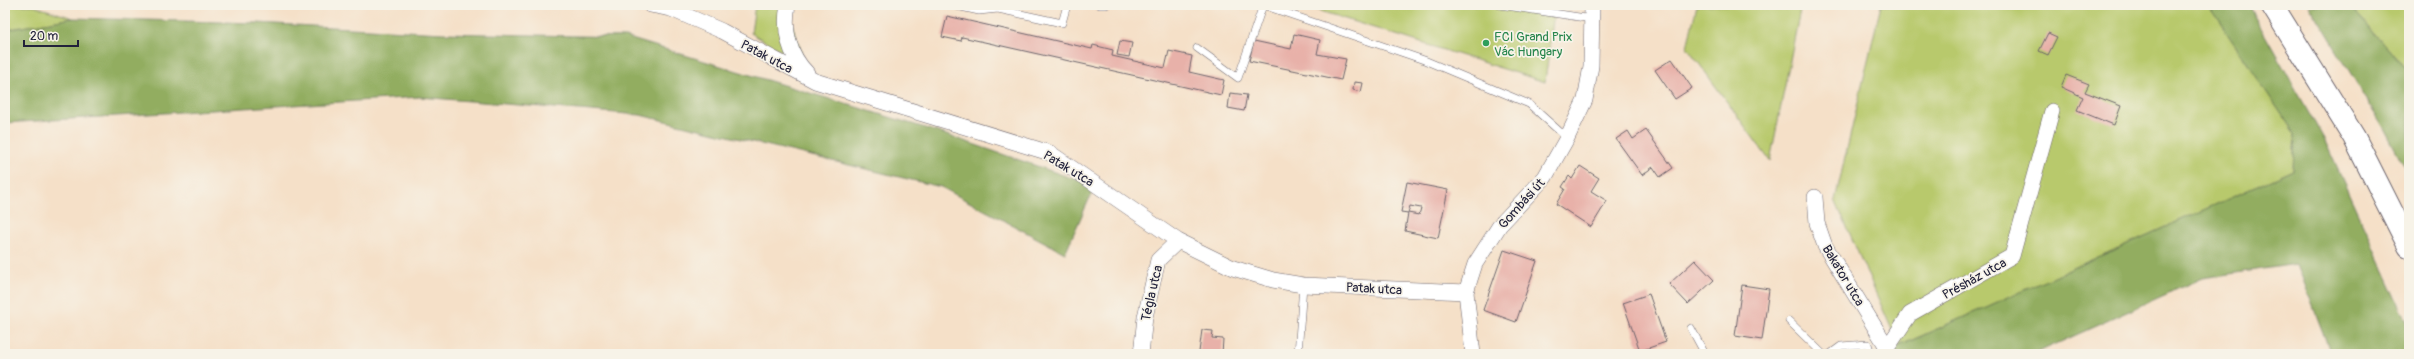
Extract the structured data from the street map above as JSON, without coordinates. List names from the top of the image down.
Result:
{
  "streets": {
    "street": [
      "Patak utca",
      "Gombási út",
      "Bakator utca",
      "Présház utca",
      "Tégla utca"
    ]
  },
  "crossings": [
    ["Patak utca", "Gombási út"],
    ["Patak utca", "Tégla utca"],
    ["Bakator utca", "Présház utca"]
  ],
  "places": ["FCI Grand Prix Vác Hungary"],
  "scale_bar": "20 m"
}
